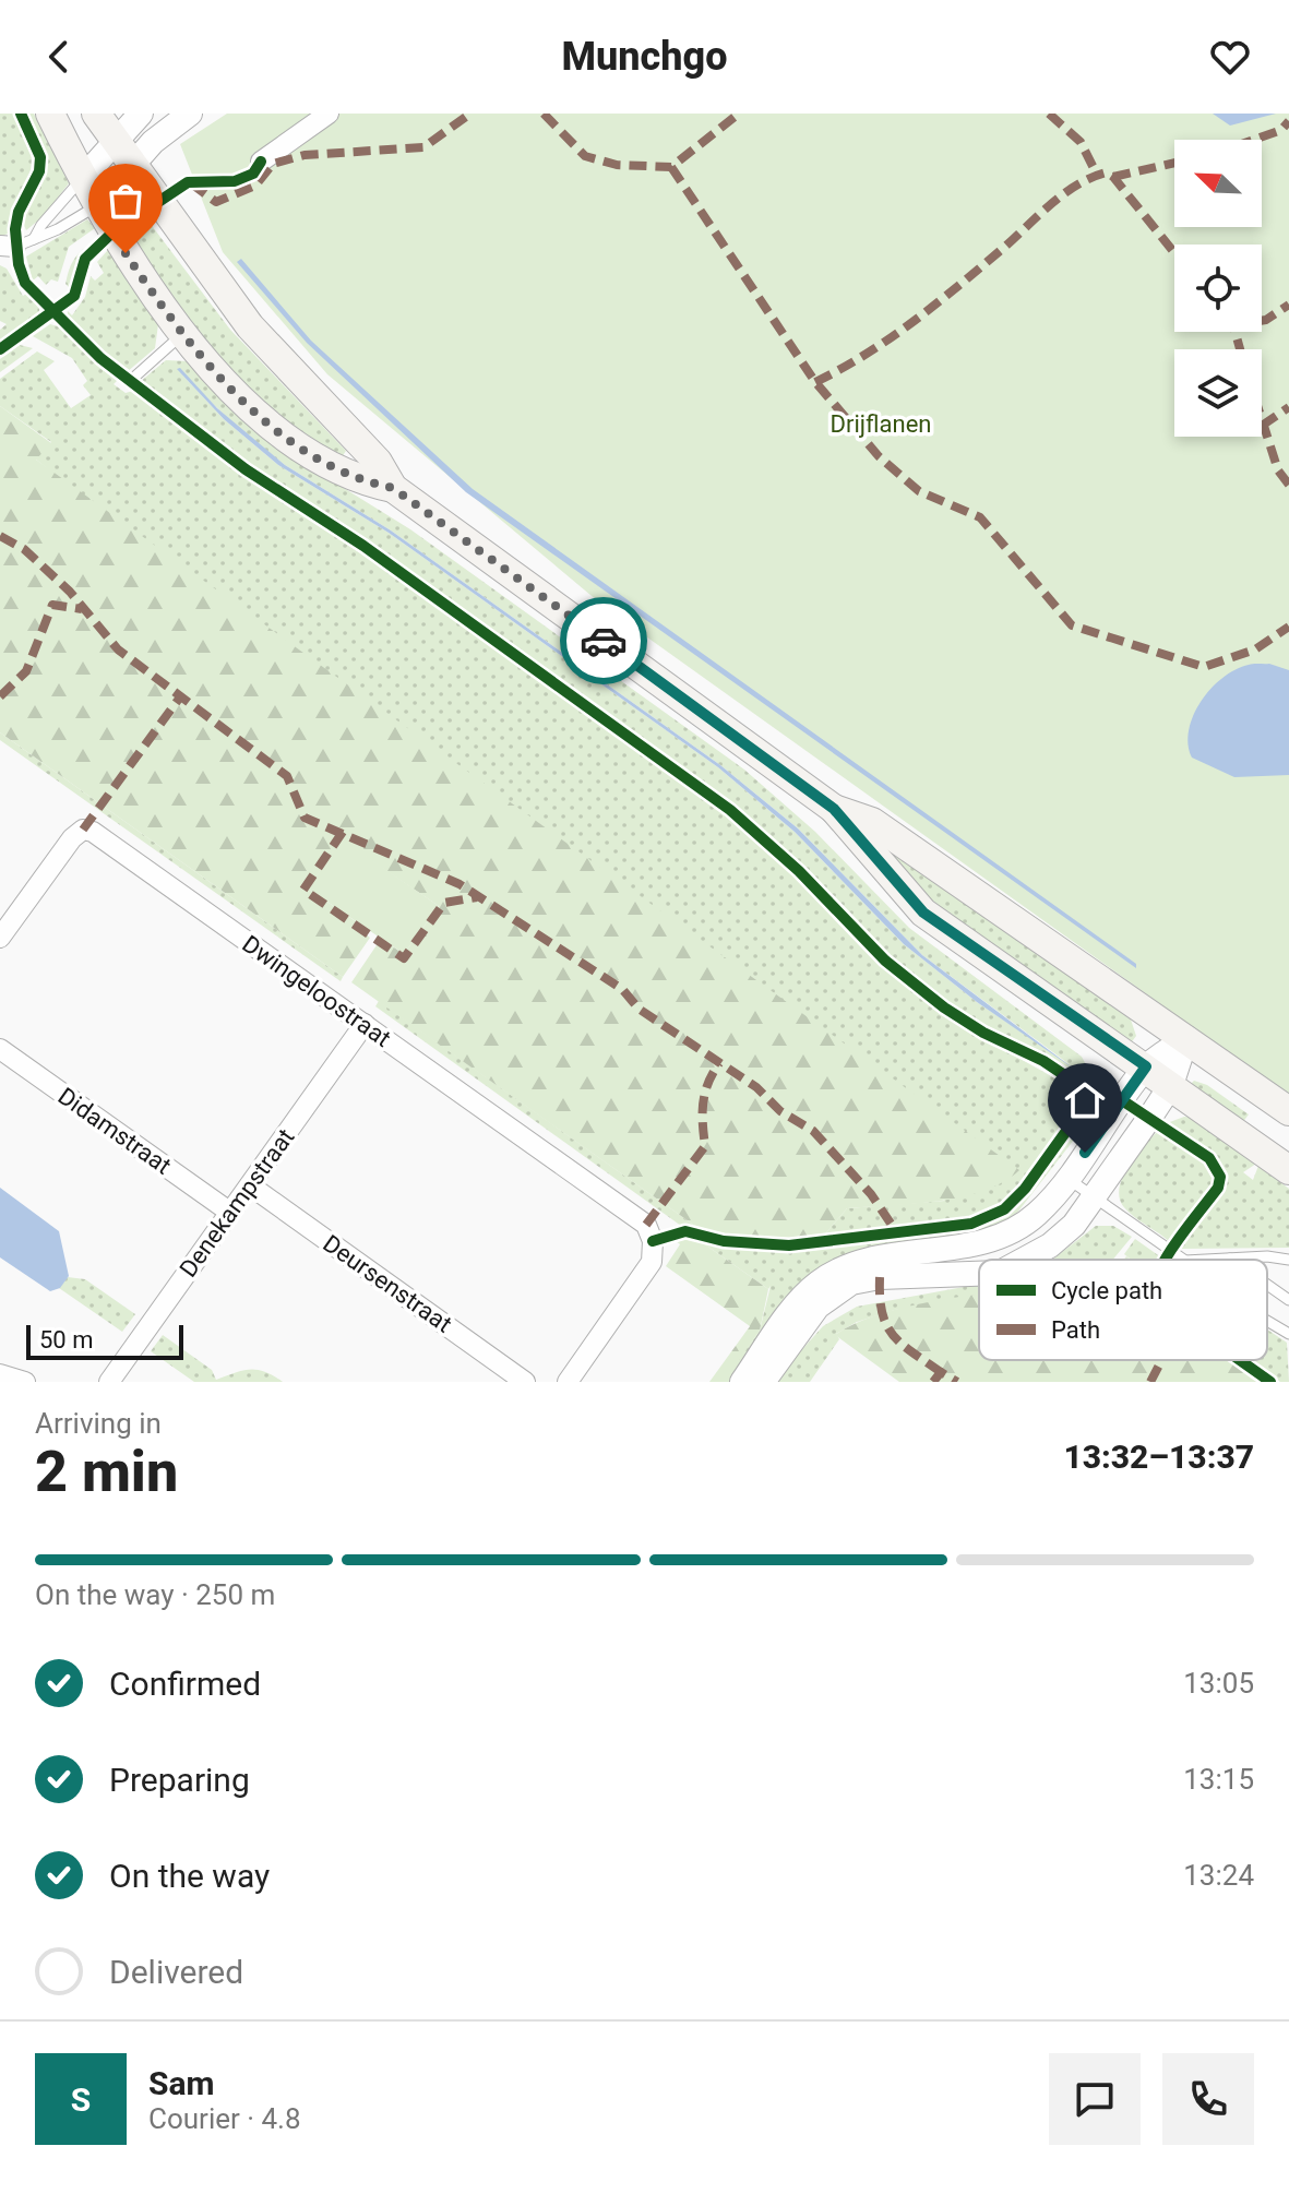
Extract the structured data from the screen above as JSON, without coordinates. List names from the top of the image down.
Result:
{
  "streets": {
    "street": [
      "Dwingeloostraat",
      "Didamstraat",
      "Denekampstraat",
      "Deursenstraat"
    ]
  },
  "crossings": [
    ["Dwingeloostraat", "Denekampstraat"],
    ["Didamstraat", "Denekampstraat"],
    ["Denekampstraat", "Deursenstraat"]
  ],
  "parks": ["Drijflanen"],
  "legend": ["Cycle path", "Path"],
  "scale_bar": "50 m",
  "north": "top left",
  "page": {
    "header": "Munchgo",
    "scale": "50 m",
    "heading": ["2 min", "Arriving in", "13:32–13:37"],
    "panel": ["Sam", "Courier · 4.8"],
    "bar": "On the way · 250 m",
    "list": [
      ["Confirmed", "13:05"],
      ["Preparing", "13:15"],
      ["On the way", "13:24"],
      "Delivered"
    ],
    "round": "S"
  }
}
